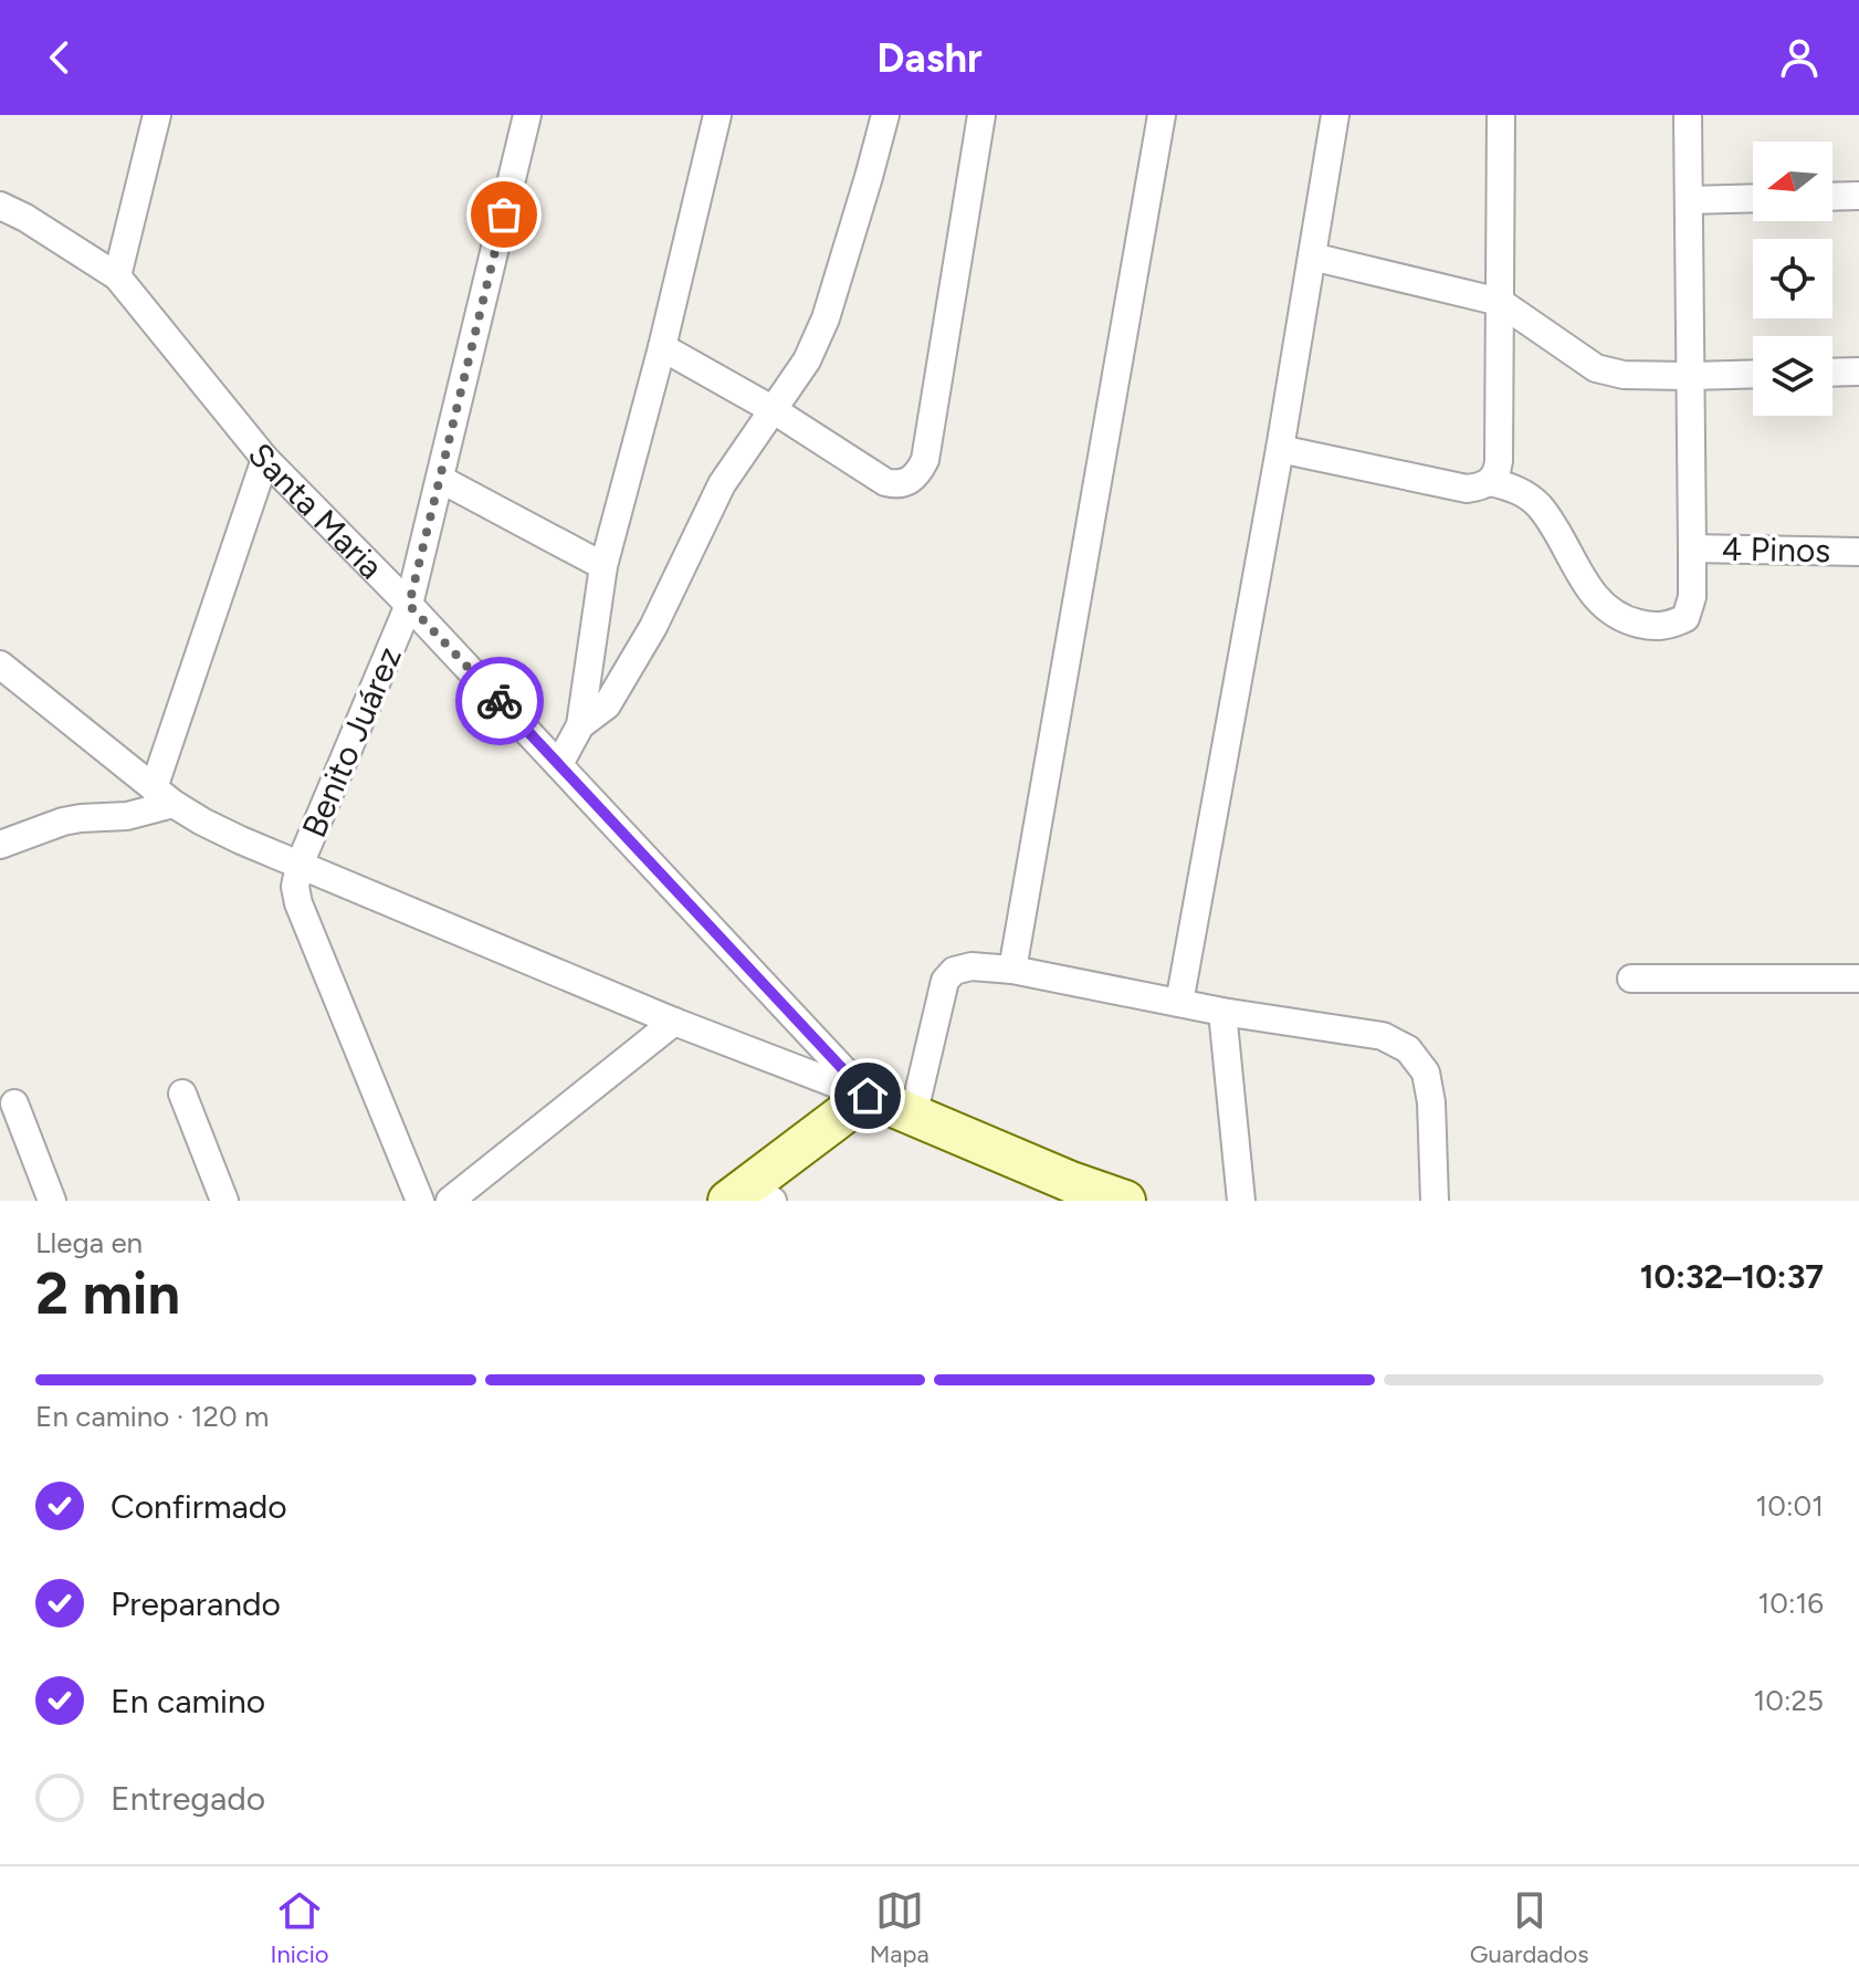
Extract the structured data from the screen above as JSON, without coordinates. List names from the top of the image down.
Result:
{
  "streets": {
    "main road": ["Santa Maria"],
    "street": ["4 Pinos", "Benito Juárez"]
  },
  "crossings": [
    ["Santa Maria", "Benito Juárez"]
  ],
  "north": "left",
  "page": {
    "header": "Dashr",
    "heading": ["2 min", "Llega en", "10:32–10:37"],
    "bar": "En camino · 120 m",
    "list": [
      ["Confirmado", "10:01"],
      ["Preparando", "10:16"],
      ["En camino", "10:25"],
      "Entregado"
    ],
    "tabs": ["Inicio", "Mapa", "Guardados"]
  }
}
